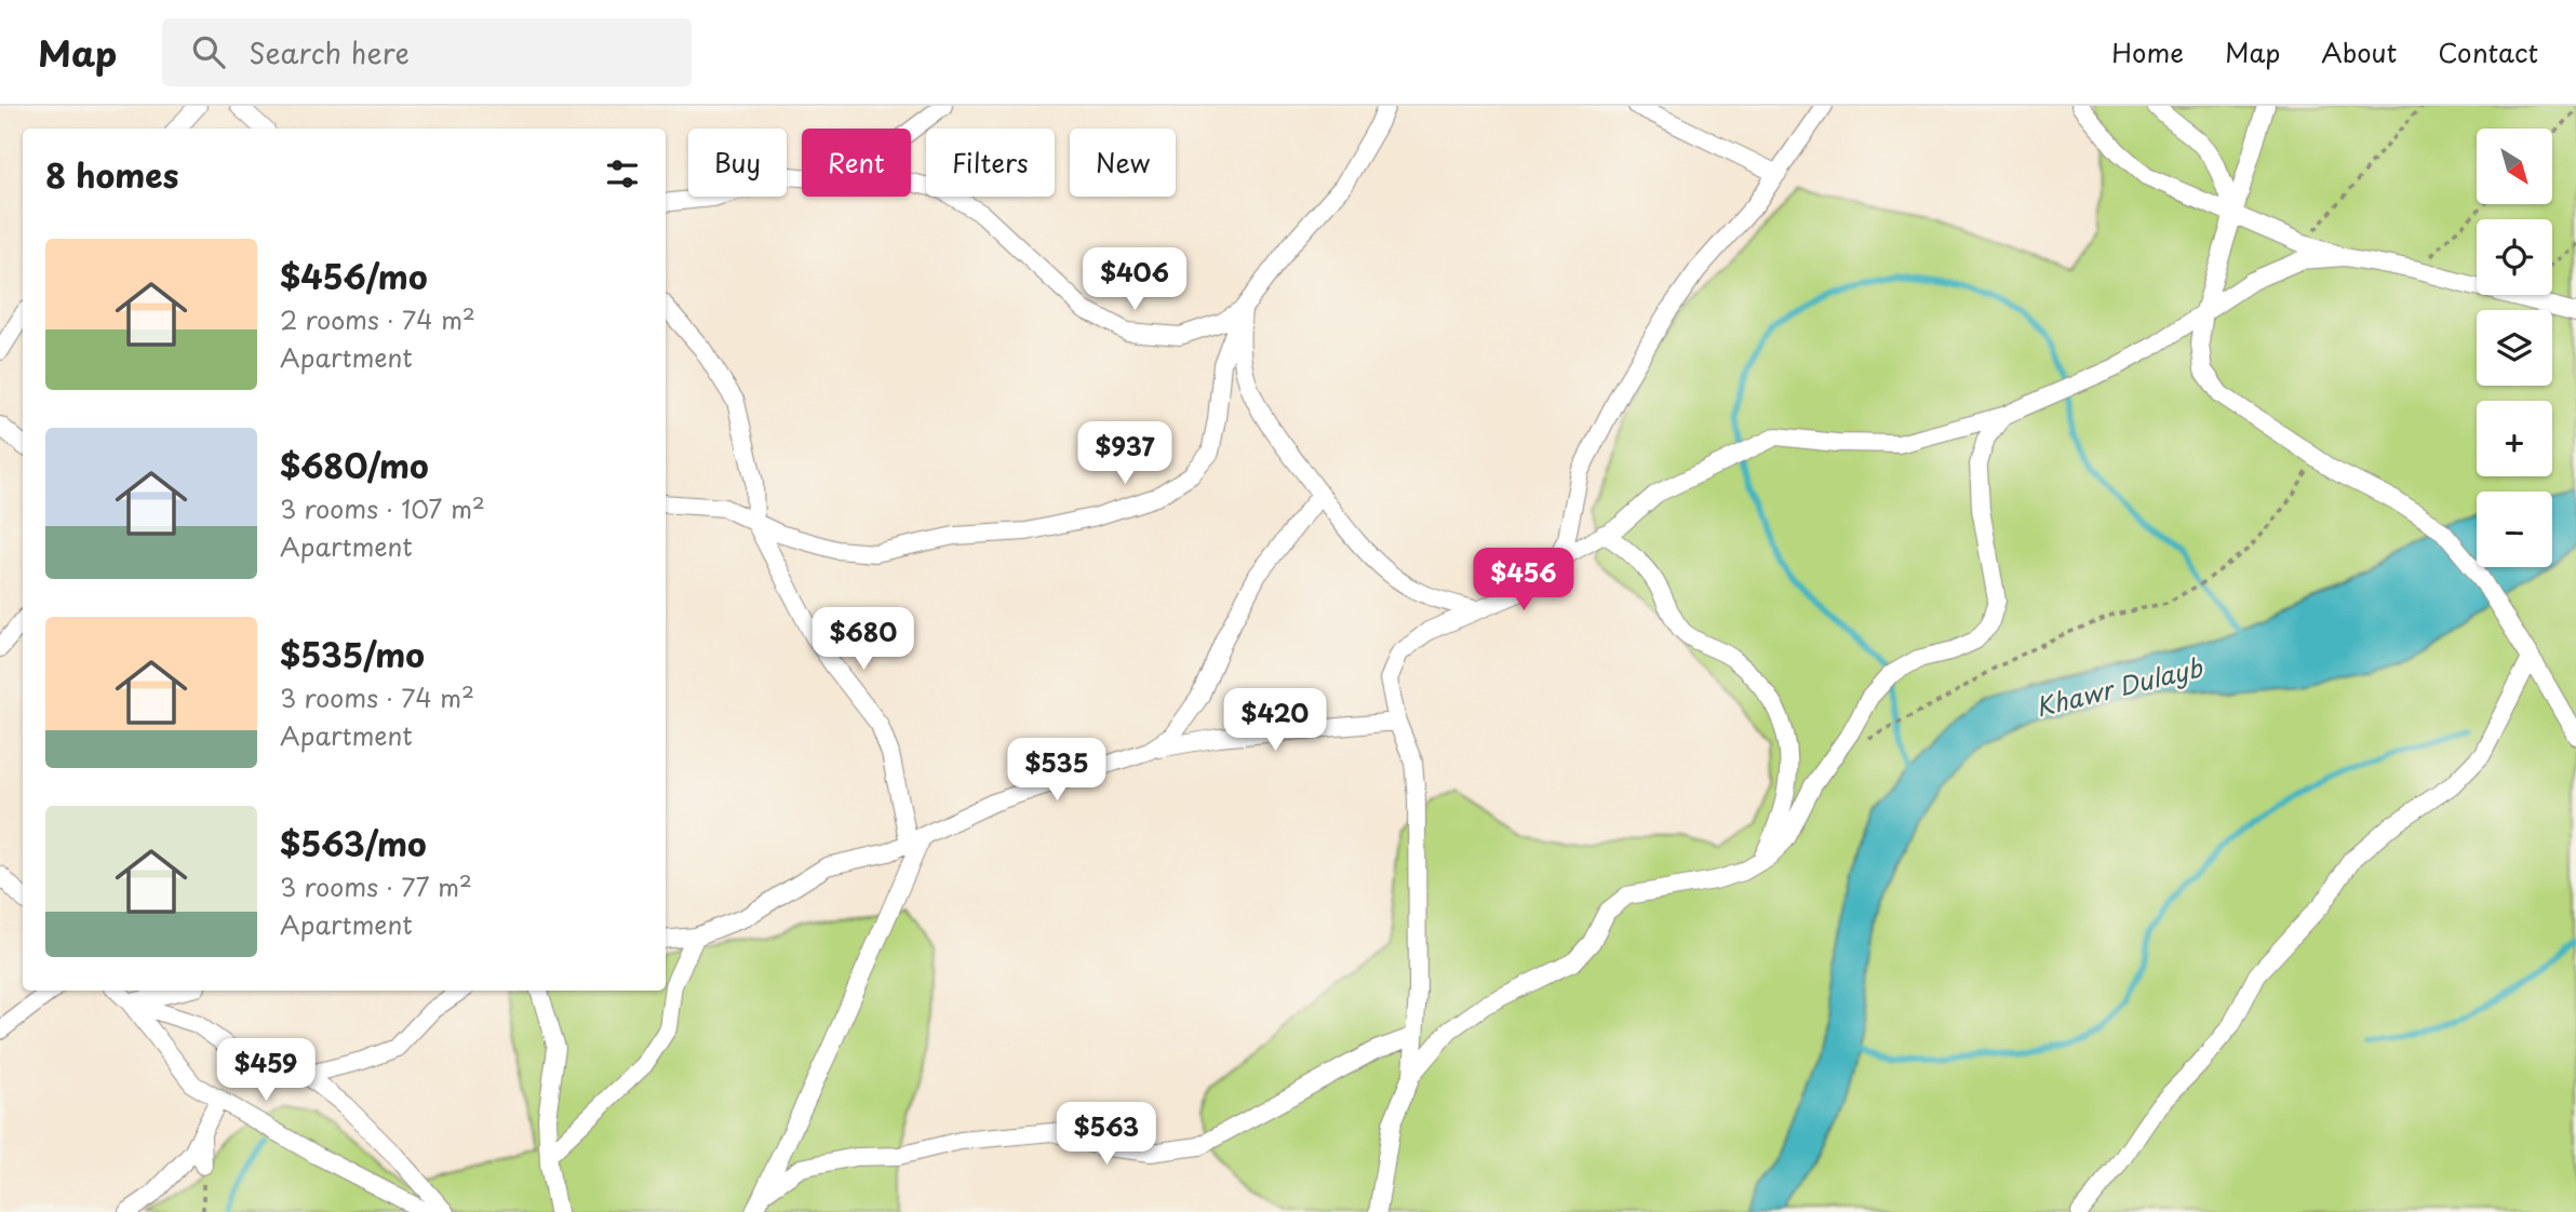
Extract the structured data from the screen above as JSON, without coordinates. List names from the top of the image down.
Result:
{
  "water": ["Khawr Dulayb"],
  "north": "bottom right",
  "page": {
    "header": "Map",
    "search": "Search here",
    "nav": [
      "Home",
      "Map",
      "About",
      "Contact"
    ],
    "map_buttons": ["+", "−"],
    "chip": [
      "Buy",
      "Rent",
      "Filters",
      "New"
    ],
    "heading": "8 homes",
    "list": [
      {
        "name": "$456/mo",
        "note": "2 rooms · 74 m² · Apartment"
      },
      {
        "name": "$680/mo",
        "note": "3 rooms · 107 m² · Apartment"
      },
      {
        "name": "$535/mo",
        "note": "3 rooms · 74 m² · Apartment"
      },
      {
        "name": "$563/mo",
        "note": "3 rooms · 77 m² · Apartment"
      }
    ],
    "price": [
      "$406",
      "$937",
      "$456",
      "$680",
      "$420",
      "$535",
      "$459",
      "$563"
    ]
  }
}
